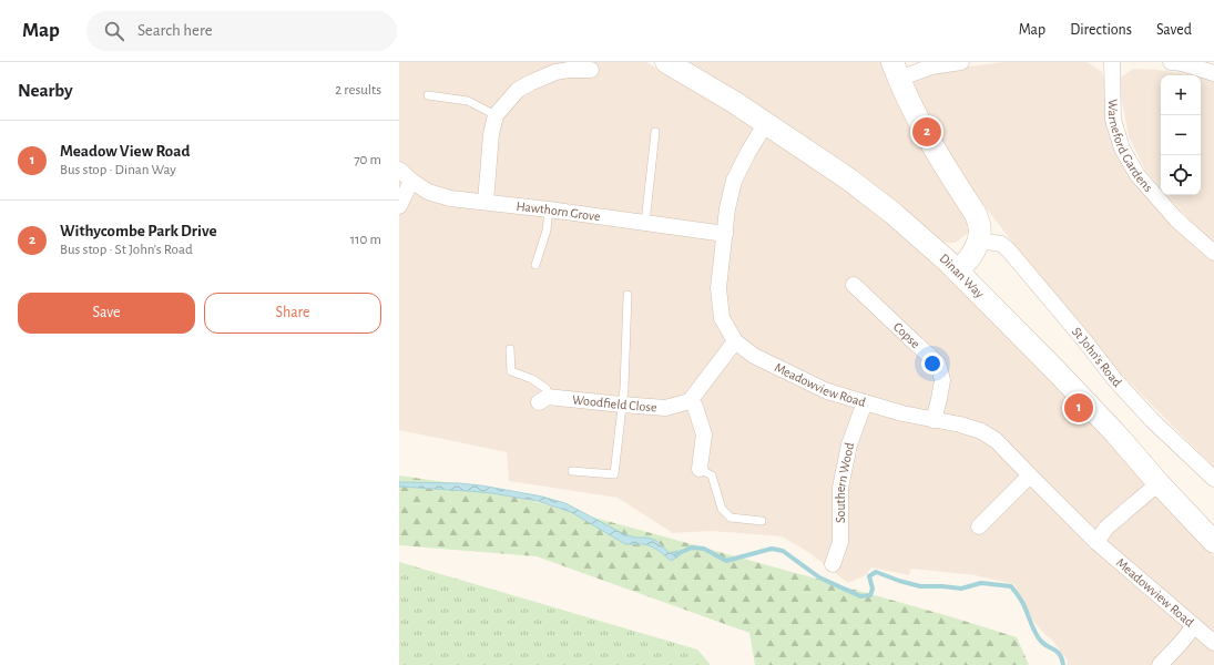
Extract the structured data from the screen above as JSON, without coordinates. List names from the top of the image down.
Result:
{
  "streets": {
    "street": [
      "Warneford Gardens",
      "Hawthorn Grove",
      "Dinan Way",
      "Copse",
      "St John's Road",
      "Meadowview Road",
      "Woodfield Close",
      "Southern Wood"
    ]
  },
  "crossings": [
    ["Hawthorn Grove", "Meadowview Road"],
    ["Dinan Way", "Meadowview Road"],
    ["Copse", "Meadowview Road"],
    ["Meadowview Road", "Southern Wood"]
  ],
  "page": {
    "header": "Map",
    "search": "Search here",
    "nav": ["Map", "Directions", "Saved"],
    "heading": ["Nearby", "2 results"],
    "map_buttons": ["+", "−"],
    "pins": ["2", "1"],
    "list": [
      {
        "mark": "1",
        "name": "Meadow View Road",
        "note": "Bus stop · Dinan Way",
        "value": "70 m"
      },
      {
        "mark": "2",
        "name": "Withycombe Park Drive",
        "note": "Bus stop · St John's Road",
        "value": "110 m"
      }
    ],
    "buttons": ["Save", "Share"]
  }
}
